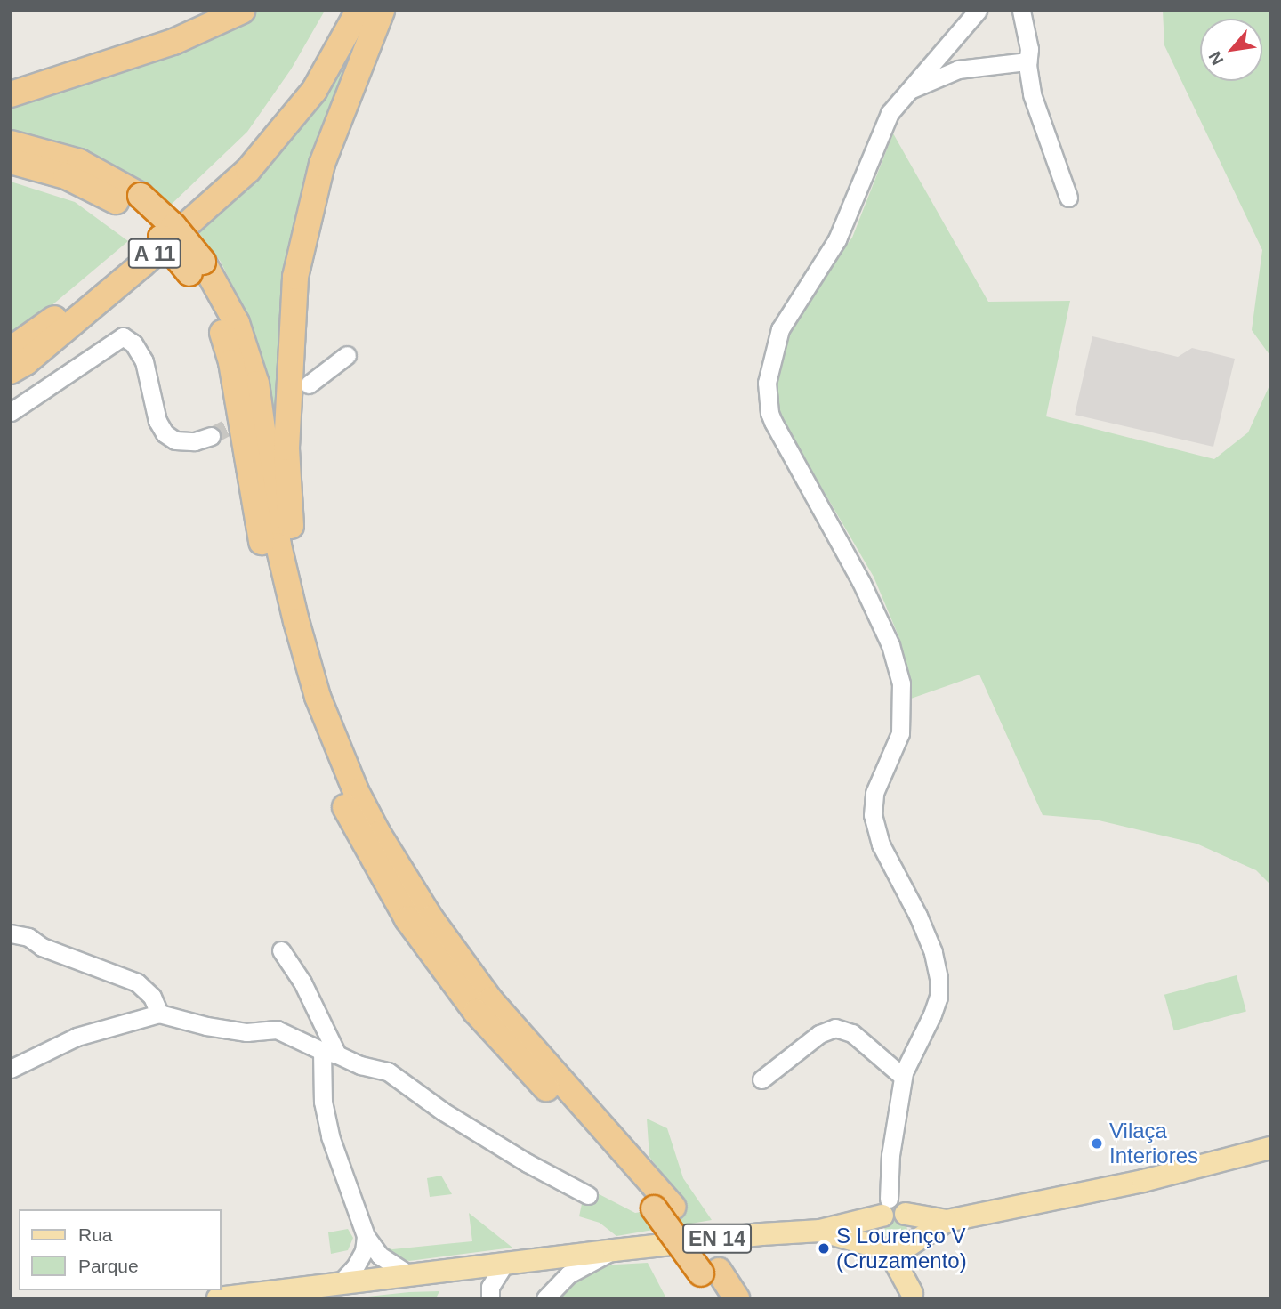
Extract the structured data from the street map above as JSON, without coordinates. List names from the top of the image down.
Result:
{
  "streets": {
    "highway": ["A 11"],
    "main road": ["EN 14"]
  },
  "places": ["Vilaça Interiores", "S Lourenço V (Cruzamento)"],
  "legend": ["Rua", "Parque"],
  "north": "bottom left"
}
